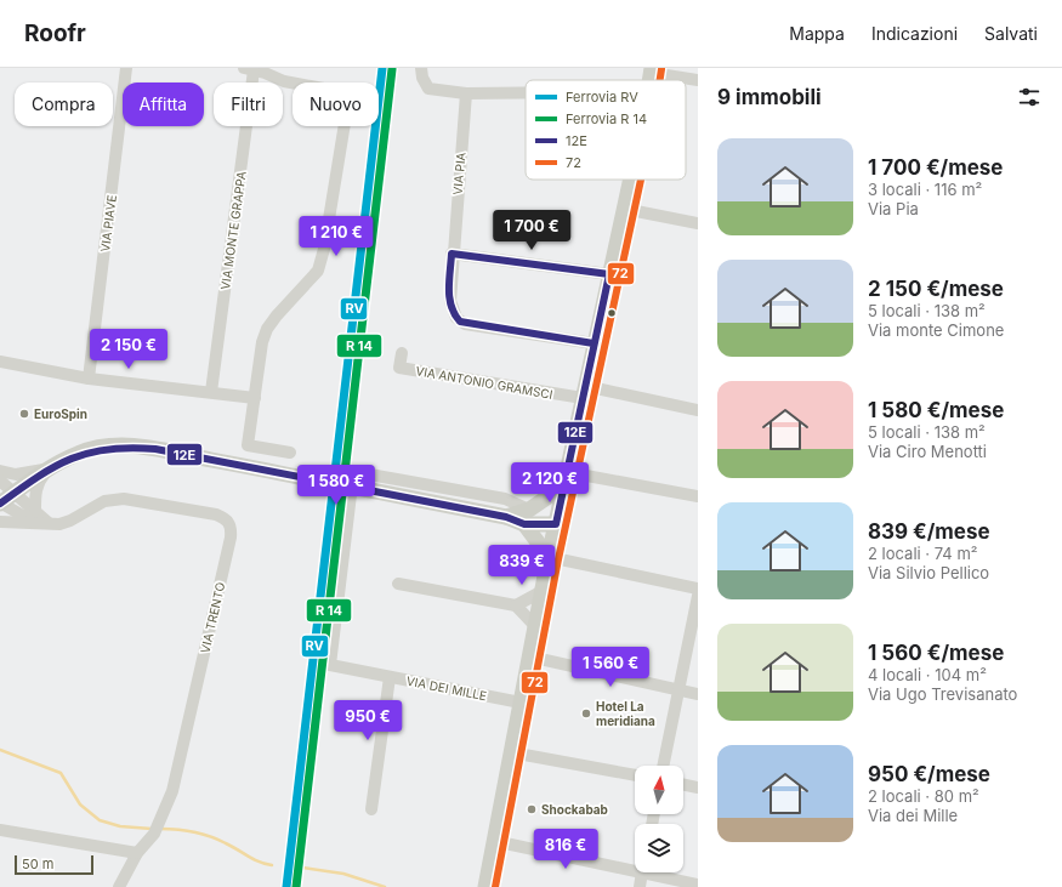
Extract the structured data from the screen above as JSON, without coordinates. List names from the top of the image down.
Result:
{
  "streets": {
    "street": [
      "VIA PIA",
      "VIA PIAVE",
      "VIA MONTE GRAPPA",
      "VIA ANTONIO GRAMSCI",
      "VIA TRENTO",
      "VIA DEI MILLE"
    ]
  },
  "places": ["EuroSpin", "Hotel La meridiana", "Shockabab"],
  "lines": ["rail line RV", "transit line 72", "transit line 12E"],
  "legend": [
    "Ferrovia RV",
    "Ferrovia R 14",
    "12E",
    "72"
  ],
  "scale_bar": "50 m",
  "north": "top",
  "page": {
    "header": "Roofr",
    "nav": ["Mappa", "Indicazioni", "Salvati"],
    "heading": "9 immobili",
    "chip": [
      "Compra",
      "Affitta",
      "Filtri",
      "Nuovo"
    ],
    "list": [
      {
        "name": "1 700 €/mese",
        "note": "3 locali · 116 m² · Via Pia"
      },
      {
        "name": "2 150 €/mese",
        "note": "5 locali · 138 m² · Via monte Cimone"
      },
      {
        "name": "1 580 €/mese",
        "note": "5 locali · 138 m² · Via Ciro Menotti"
      },
      {
        "name": "839 €/mese",
        "note": "2 locali · 74 m² · Via Silvio Pellico"
      },
      {
        "name": "1 560 €/mese",
        "note": "4 locali · 104 m² · Via Ugo Trevisanato"
      },
      {
        "name": "950 €/mese",
        "note": "2 locali · 80 m² · Via dei Mille"
      }
    ],
    "price": [
      "1 700 €",
      "1 210 €",
      "2 150 €",
      "2 120 €",
      "1 580 €",
      "839 €",
      "1 560 €",
      "950 €",
      "816 €"
    ],
    "scale": "50 m"
  }
}
